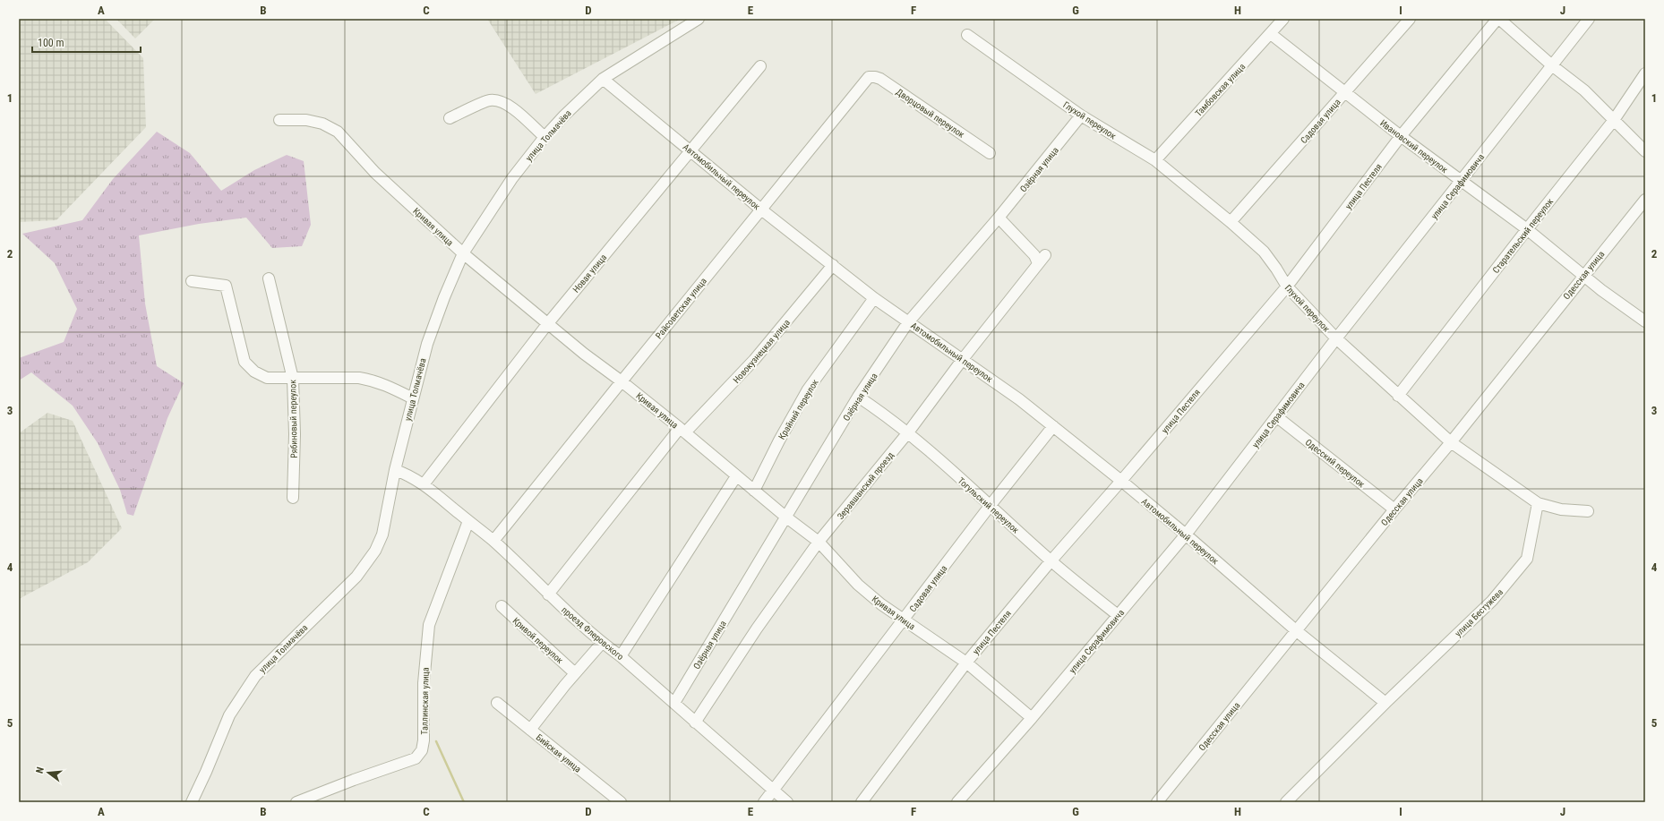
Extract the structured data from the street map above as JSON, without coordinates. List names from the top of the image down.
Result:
{
  "streets": {
    "street": [
      "Тамбовская улица",
      "Дворцовый переулок",
      "Глухой переулок",
      "Садовая улица",
      "улица Толмачёва",
      "Ивановский переулок",
      "Озёрная улица",
      "Автомобильный переулок",
      "улица Пестеля",
      "улица Серафимовича",
      "Кривая улица",
      "Старательский переулок",
      "Новая улица",
      "Одесская улица",
      "Райсоветская улица",
      "Новокузнецкая улица",
      "Крайний переулок",
      "Рябиновый переулок",
      "Одесский переулок",
      "Зеравшанский проезд",
      "Тогульский переулок",
      "улица Бестужева",
      "проезд Флеровского",
      "Кривой переулок",
      "Таллинская улица",
      "Бийская улица"
    ]
  },
  "crossings": [
    ["Тамбовская улица", "Глухой переулок"],
    ["Тамбовская улица", "Ивановский переулок"],
    ["Дворцовый переулок", "Райсоветская улица"],
    ["Глухой переулок", "Садовая улица"],
    ["Глухой переулок", "Озёрная улица"],
    ["Глухой переулок", "улица Пестеля"],
    ["Глухой переулок", "улица Серафимовича"],
    ["Глухой переулок", "Старательский переулок"],
    ["Глухой переулок", "Одесская улица"],
    ["Глухой переулок", "улица Бестужева"],
    ["Садовая улица", "Ивановский переулок"],
    ["Садовая улица", "Автомобильный переулок"],
    ["Садовая улица", "Кривая улица"],
    ["Садовая улица", "Тогульский переулок"],
    ["Садовая улица", "проезд Флеровского"],
    ["улица Толмачёва", "Автомобильный переулок"],
    ["улица Толмачёва", "Кривая улица"],
    ["улица Толмачёва", "проезд Флеровского"],
    ["Ивановский переулок", "улица Пестеля"],
    ["Ивановский переулок", "улица Серафимовича"],
    ["Ивановский переулок", "Старательский переулок"],
    ["Ивановский переулок", "Одесская улица"],
    ["Озёрная улица", "Автомобильный переулок"],
    ["Озёрная улица", "Кривая улица"],
    ["Озёрная улица", "Зеравшанский проезд"],
    ["Озёрная улица", "Тогульский переулок"],
    ["Озёрная улица", "проезд Флеровского"],
    ["Автомобильный переулок", "улица Пестеля"],
    ["Автомобильный переулок", "улица Серафимовича"],
    ["Автомобильный переулок", "Новая улица"],
    ["Автомобильный переулок", "Одесская улица"],
    ["Автомобильный переулок", "Райсоветская улица"],
    ["Автомобильный переулок", "Новокузнецкая улица"],
    ["Автомобильный переулок", "Крайний переулок"],
    ["Автомобильный переулок", "Зеравшанский проезд"],
    ["улица Пестеля", "Кривая улица"],
    ["улица Пестеля", "Тогульский переулок"],
    ["улица Серафимовича", "Кривая улица"],
    ["улица Серафимовича", "Одесский переулок"],
    ["улица Серафимовича", "Тогульский переулок"],
    ["Кривая улица", "Новая улица"],
    ["Кривая улица", "Райсоветская улица"],
    ["Кривая улица", "Новокузнецкая улица"],
    ["Кривая улица", "Крайний переулок"],
    ["Кривая улица", "Зеравшанский проезд"],
    ["Новая улица", "проезд Флеровского"],
    ["Одесская улица", "Одесский переулок"],
    ["Райсоветская улица", "проезд Флеровского"],
    ["Новокузнецкая улица", "проезд Флеровского"],
    ["Зеравшанский проезд", "Тогульский переулок"],
    ["Зеравшанский проезд", "проезд Флеровского"],
    ["проезд Флеровского", "Таллинская улица"]
  ],
  "scale_bar": "100 m",
  "north": "left",
  "grid": {
    "columns": [
      "A",
      "B",
      "C",
      "D",
      "E",
      "F",
      "G",
      "H",
      "I",
      "J"
    ],
    "rows": [
      "1",
      "2",
      "3",
      "4",
      "5"
    ]
  }
}
